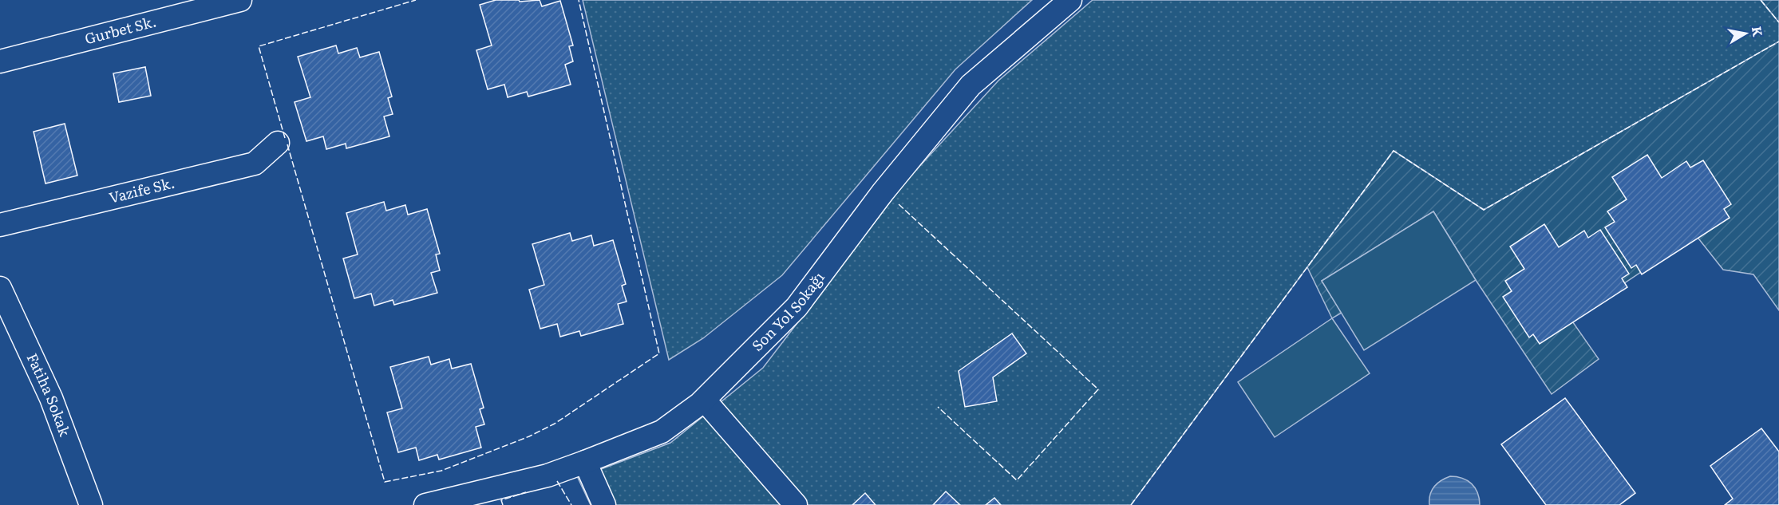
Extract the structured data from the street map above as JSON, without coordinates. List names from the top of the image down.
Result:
{
  "streets": {
    "street": [
      "Gurbet Sk.",
      "Vazife Sk.",
      "Son Yol Sokağı",
      "Fatiha Sokak"
    ]
  },
  "north": "right"
}
